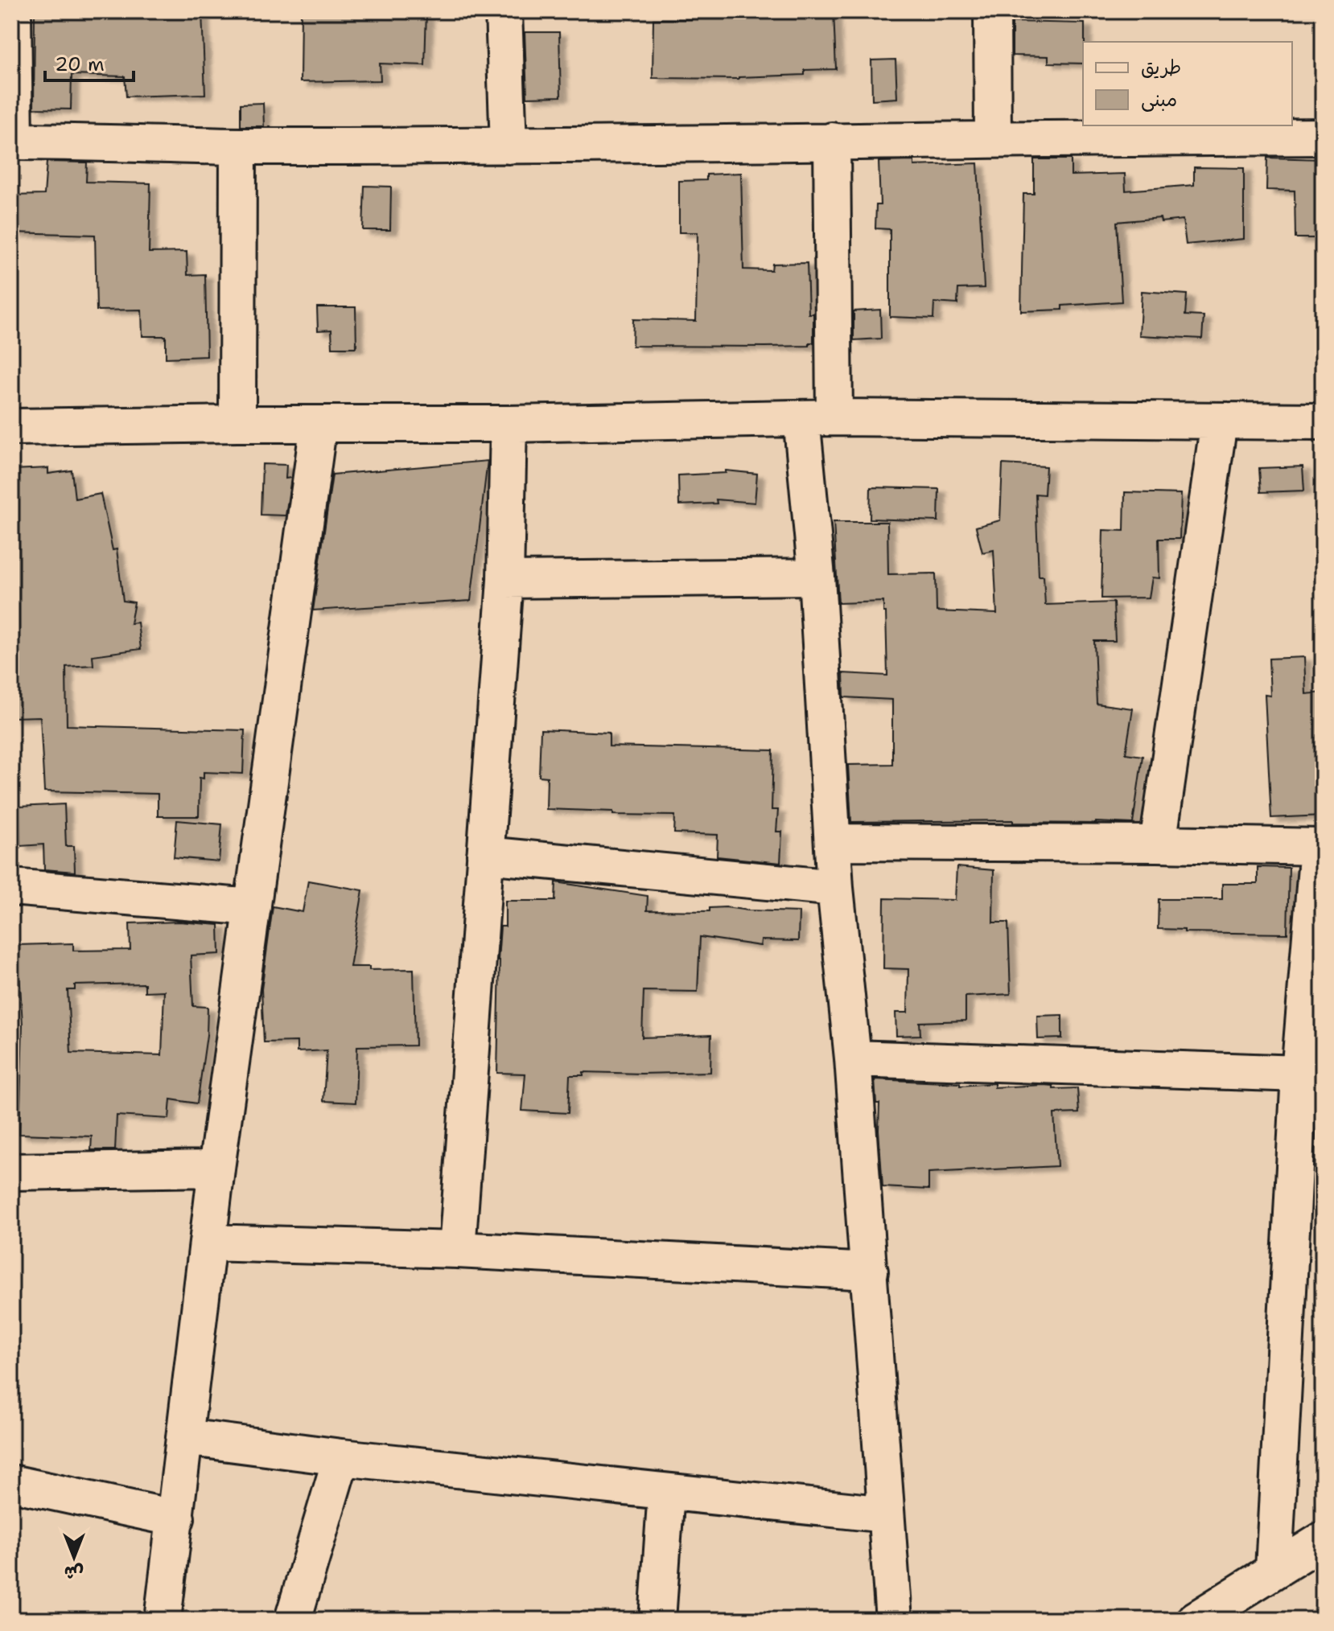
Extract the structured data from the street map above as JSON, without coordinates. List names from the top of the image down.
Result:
{
  "legend": ["طريق", "مبنى"],
  "scale_bar": "20 m",
  "north": "bottom"
}
